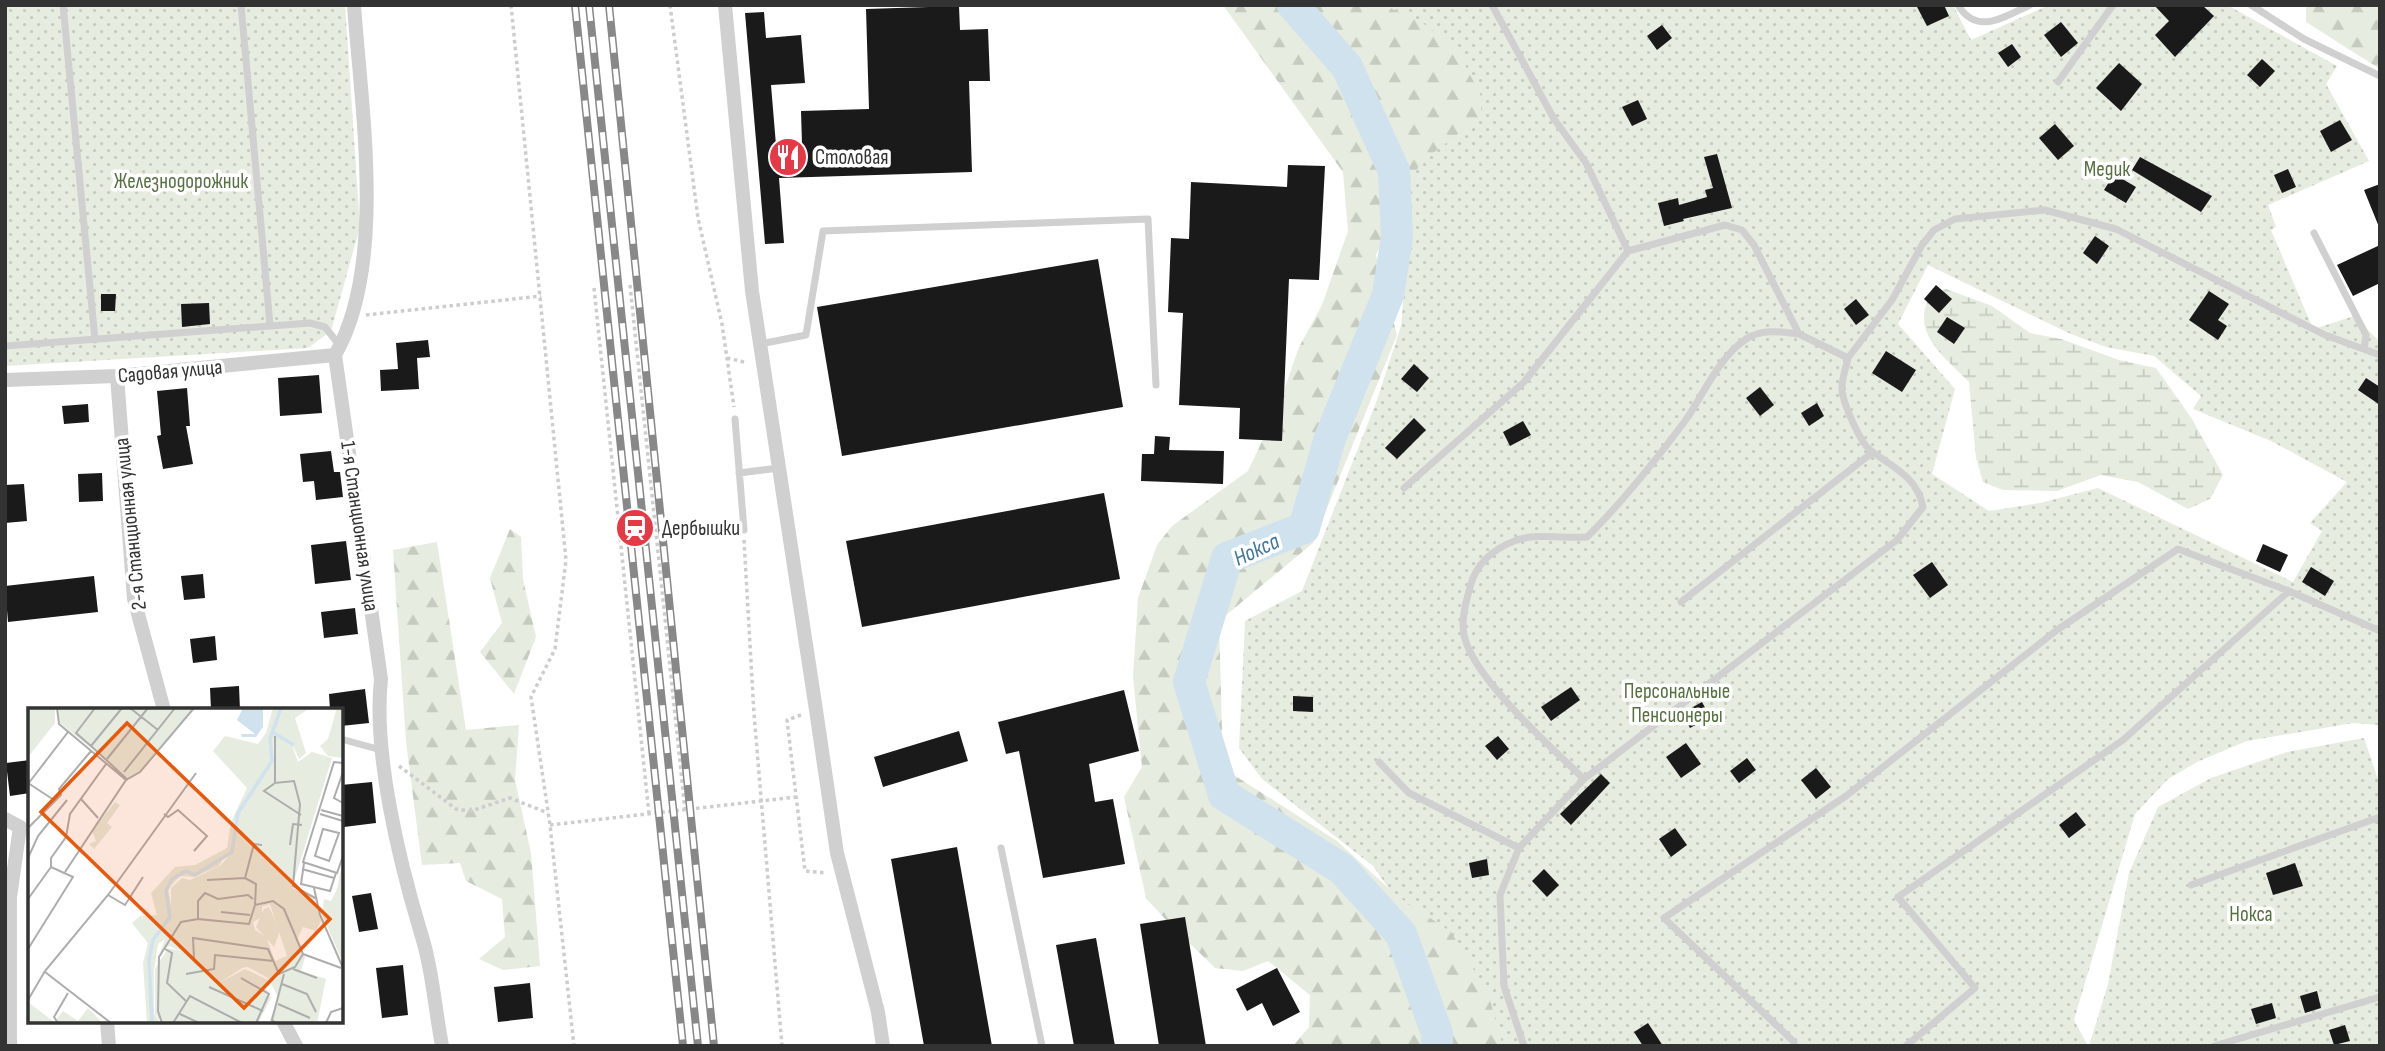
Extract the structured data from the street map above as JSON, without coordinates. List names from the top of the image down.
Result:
{
  "streets": {
    "street": ["Садовая улица", "2-я Станционная улица", "1-я Станционная улица"]
  },
  "crossings": [
    ["Садовая улица", "2-я Станционная улица"],
    ["Садовая улица", "1-я Станционная улица"]
  ],
  "water": ["Нокса"],
  "parks": [
    "Медик",
    "Железнодорожник",
    "Персональные Пенсионеры",
    "Нокса"
  ],
  "places": {
    "restaurant": ["Столовая"],
    "station": ["Дербышки"]
  }
}
